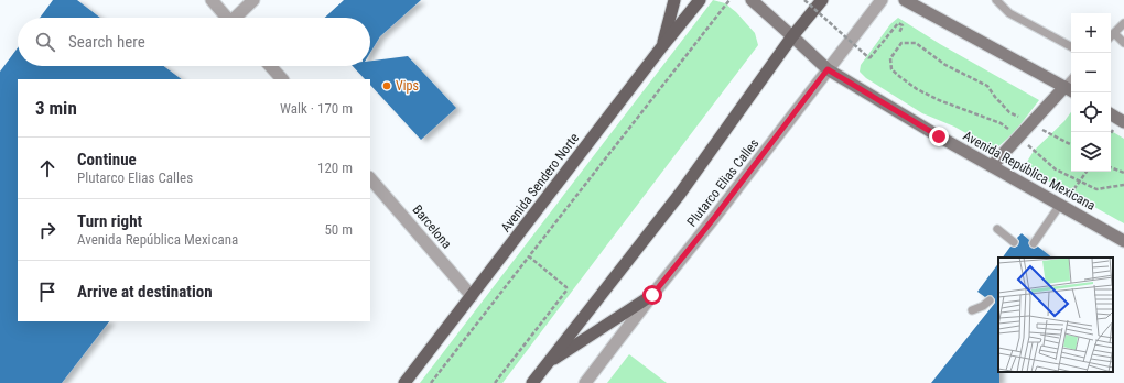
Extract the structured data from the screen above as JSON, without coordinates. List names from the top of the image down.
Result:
{
  "streets": {
    "main road": ["Avenida República Mexicana", "Avenida Sendero Norte"],
    "street": ["Plutarco Elias Calles", "Barcelona"]
  },
  "crossings": [
    ["Avenida República Mexicana", "Plutarco Elias Calles"],
    ["Avenida Sendero Norte", "Barcelona"]
  ],
  "places": ["Vips"],
  "page": {
    "map_buttons": ["+", "−"],
    "search": "Search here",
    "heading": ["3 min", "Walk · 170 m"],
    "list": [
      ["Continue", "Plutarco Elias Calles", "120 m"],
      ["Turn right", "Avenida República Mexicana", "50 m"],
      "Arrive at destination"
    ]
  }
}
